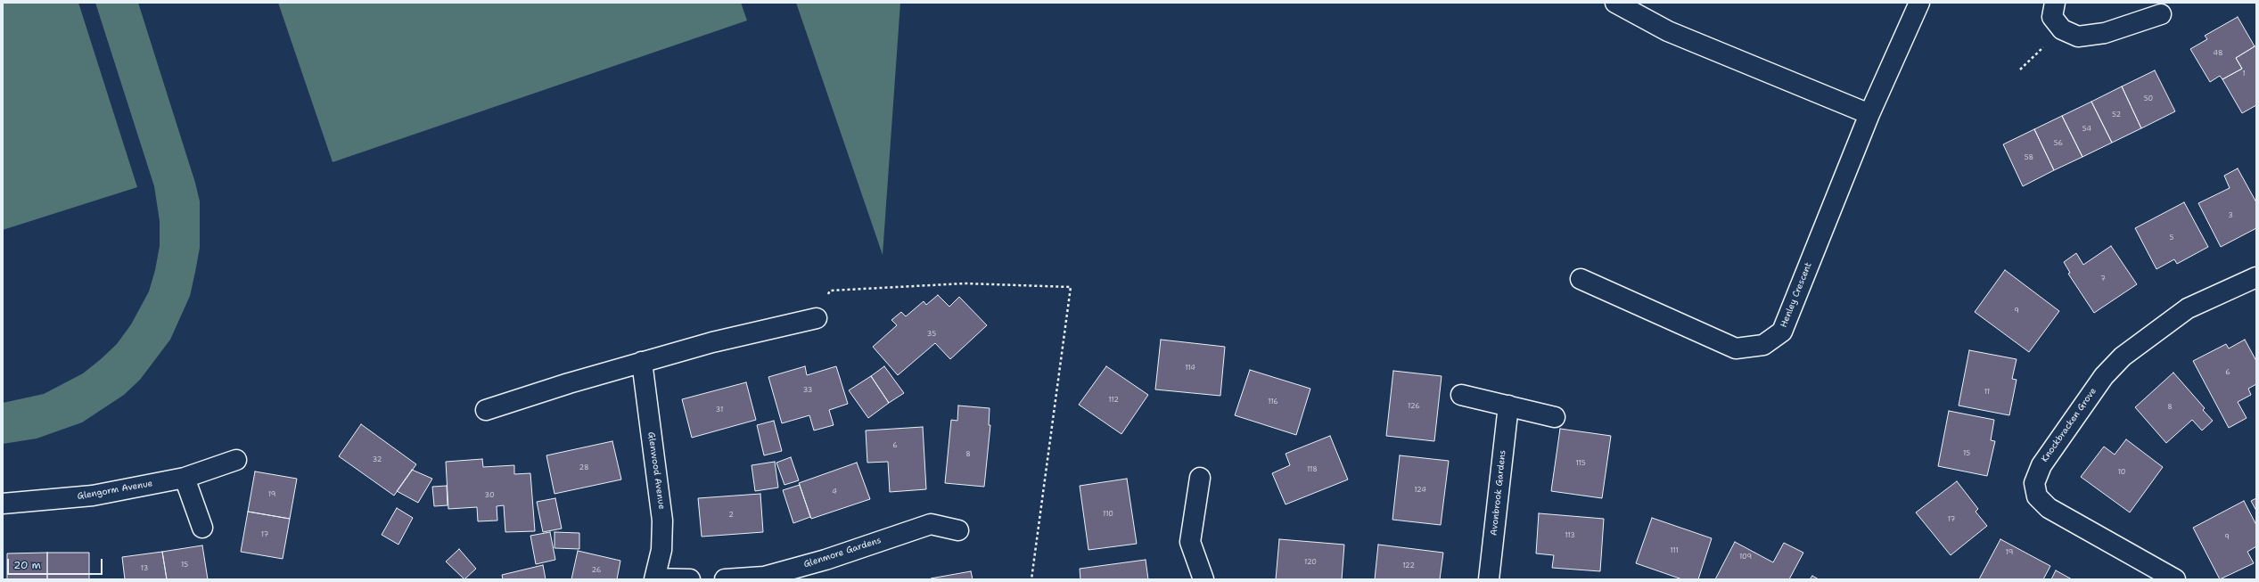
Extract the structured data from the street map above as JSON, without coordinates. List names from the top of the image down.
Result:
{
  "streets": {
    "street": [
      "Henley Crescent",
      "Knockbracken Grove",
      "Glenwood Avenue",
      "Glengorm Avenue",
      "Avonbrook Gardens",
      "Glenmore Gardens"
    ]
  },
  "house_numbers": [
    "48",
    "1",
    "50",
    "52",
    "54",
    "56",
    "58",
    "3",
    "5",
    "7",
    "9",
    "35",
    "114",
    "6",
    "33",
    "11",
    "112",
    "116",
    "126",
    "8",
    "31",
    "6",
    "15",
    "8",
    "32",
    "115",
    "28",
    "118",
    "10",
    "124",
    "4",
    "19",
    "30",
    "110",
    "2",
    "17",
    "17",
    "113",
    "9",
    "111",
    "19",
    "109",
    "120",
    "15",
    "122",
    "13",
    "26"
  ],
  "scale_bar": "20 m"
}
